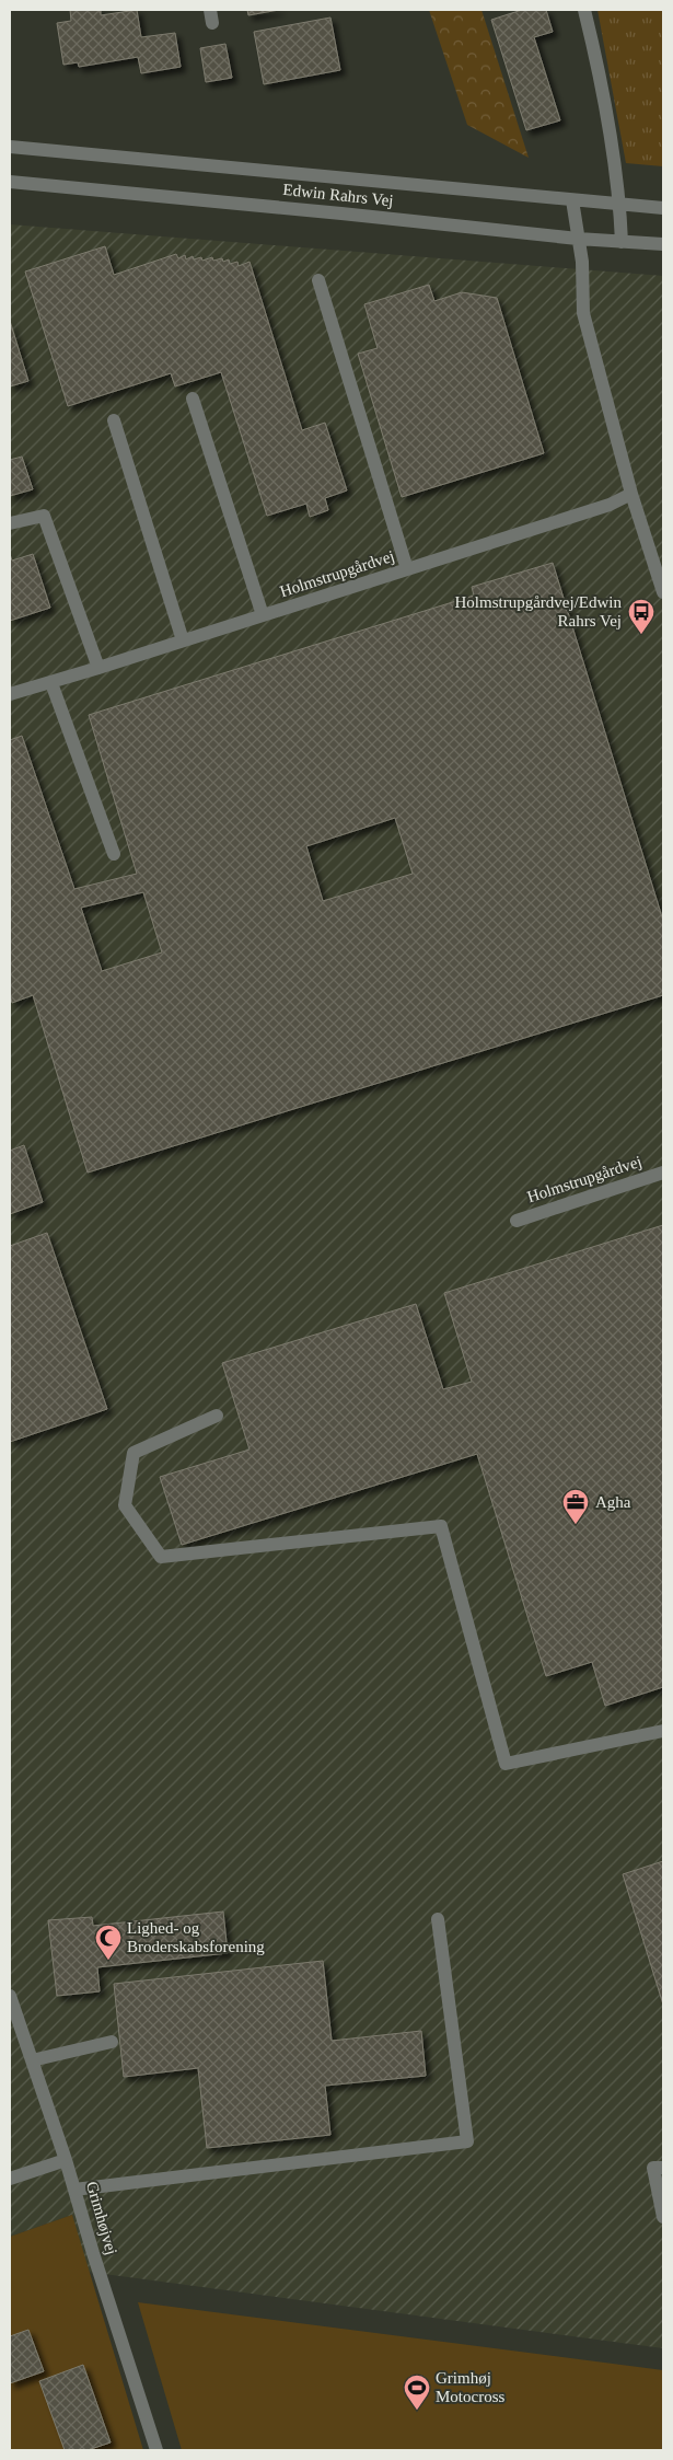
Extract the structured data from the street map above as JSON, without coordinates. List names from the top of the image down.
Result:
{
  "streets": {
    "street": ["Edwin Rahrs Vej", "Holmstrupgårdvej", "Grimhøjvej"]
  },
  "places": {
    "bus stop": ["Holmstrupgårdvej/Edwin Rahrs Vej"],
    "office": ["Agha"],
    "mosque": ["Lighed- og Broderskabsforening"],
    "sports": ["Grimhøj Motocross"]
  }
}
